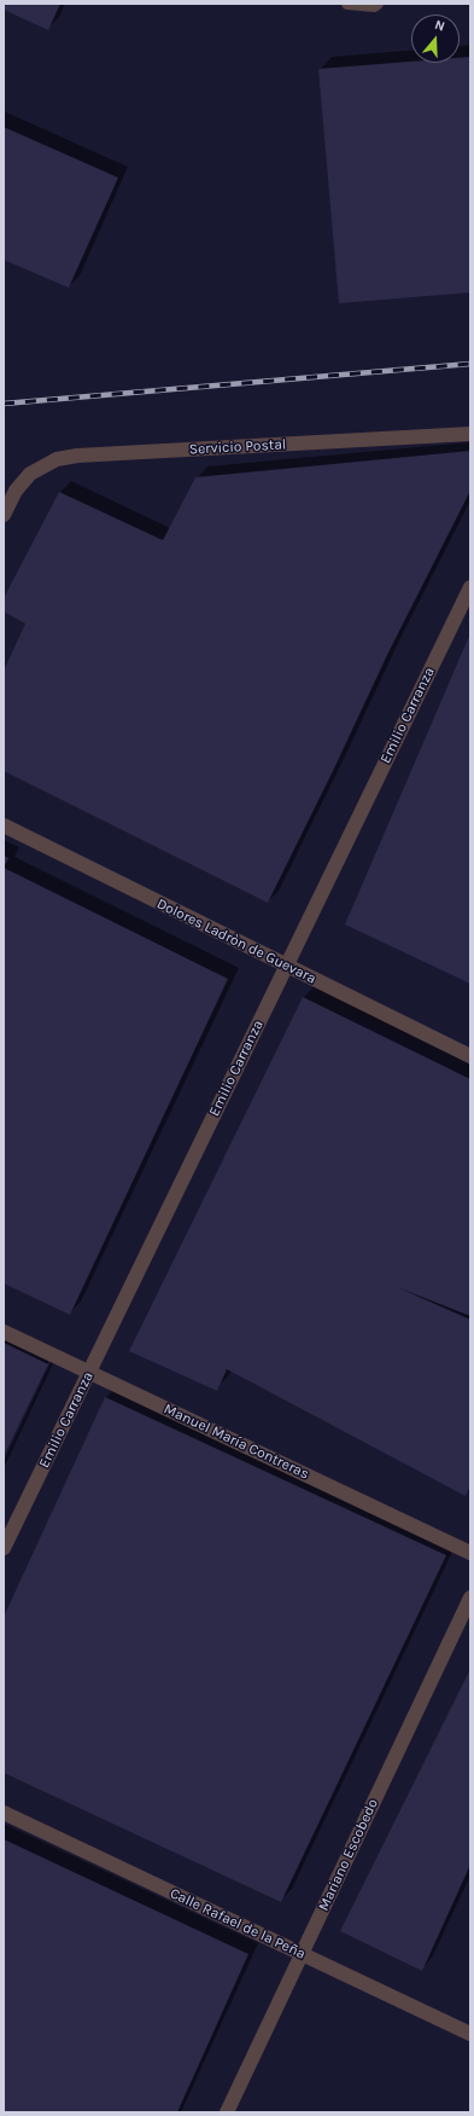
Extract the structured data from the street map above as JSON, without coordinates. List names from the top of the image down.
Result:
{
  "streets": {
    "street": [
      "Servicio Postal",
      "Emilio Carranza",
      "Dolores Ladròn de Guevara",
      "Manuel María Contreras",
      "Mariano Escobedo",
      "Calle Rafael de la Peña"
    ]
  },
  "crossings": [
    ["Emilio Carranza", "Dolores Ladròn de Guevara"],
    ["Emilio Carranza", "Manuel María Contreras"],
    ["Mariano Escobedo", "Calle Rafael de la Peña"]
  ],
  "north": "top"
}
